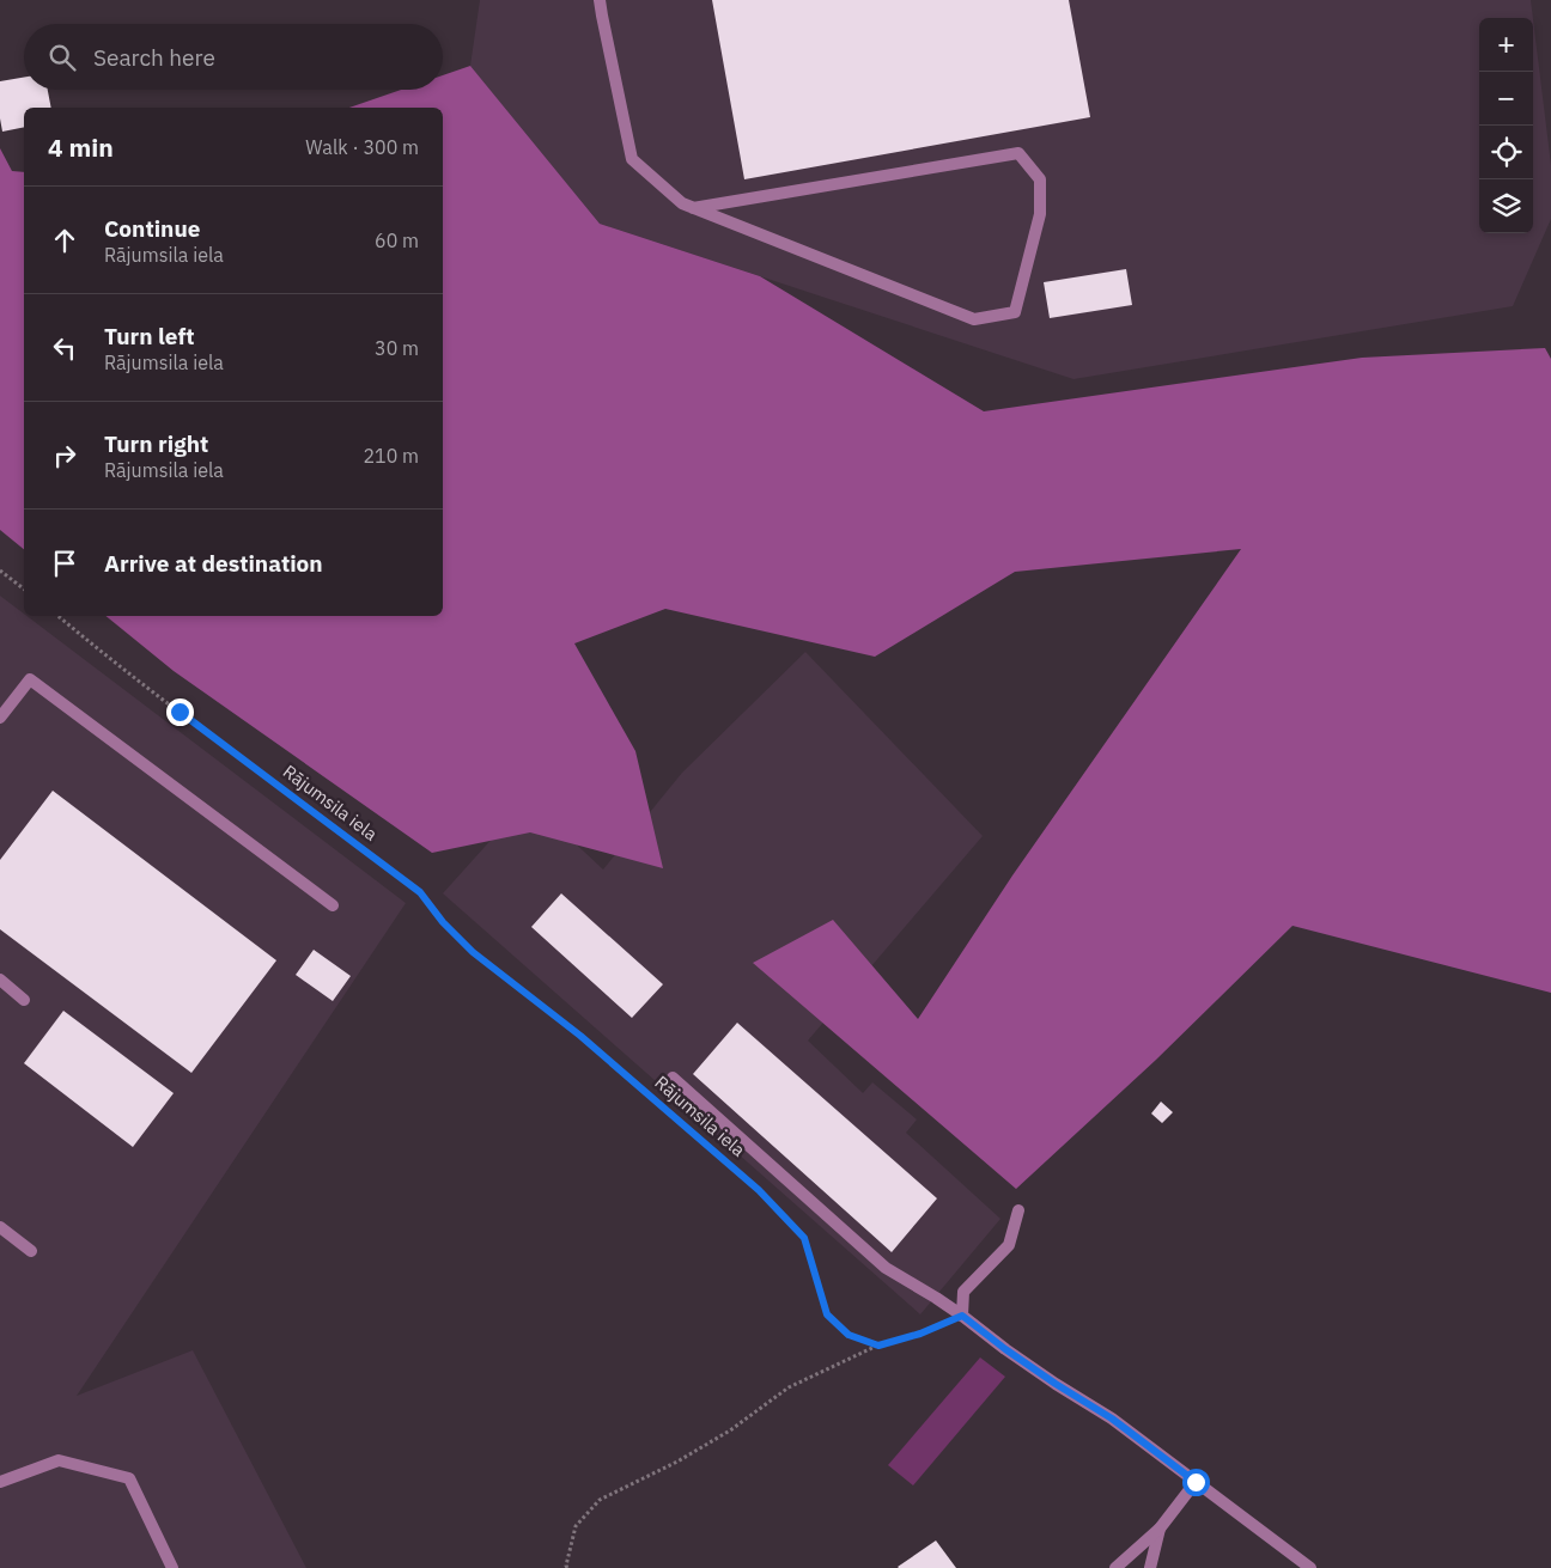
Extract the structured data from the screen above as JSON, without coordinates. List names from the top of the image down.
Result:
{
  "streets": {
    "path": ["Rājumsila iela"]
  },
  "page": {
    "map_buttons": ["+", "−"],
    "search": "Search here",
    "heading": ["4 min", "Walk · 300 m"],
    "list": [
      ["Continue", "Rājumsila iela", "60 m"],
      ["Turn left", "Rājumsila iela", "30 m"],
      ["Turn right", "Rājumsila iela", "210 m"],
      "Arrive at destination"
    ]
  }
}
